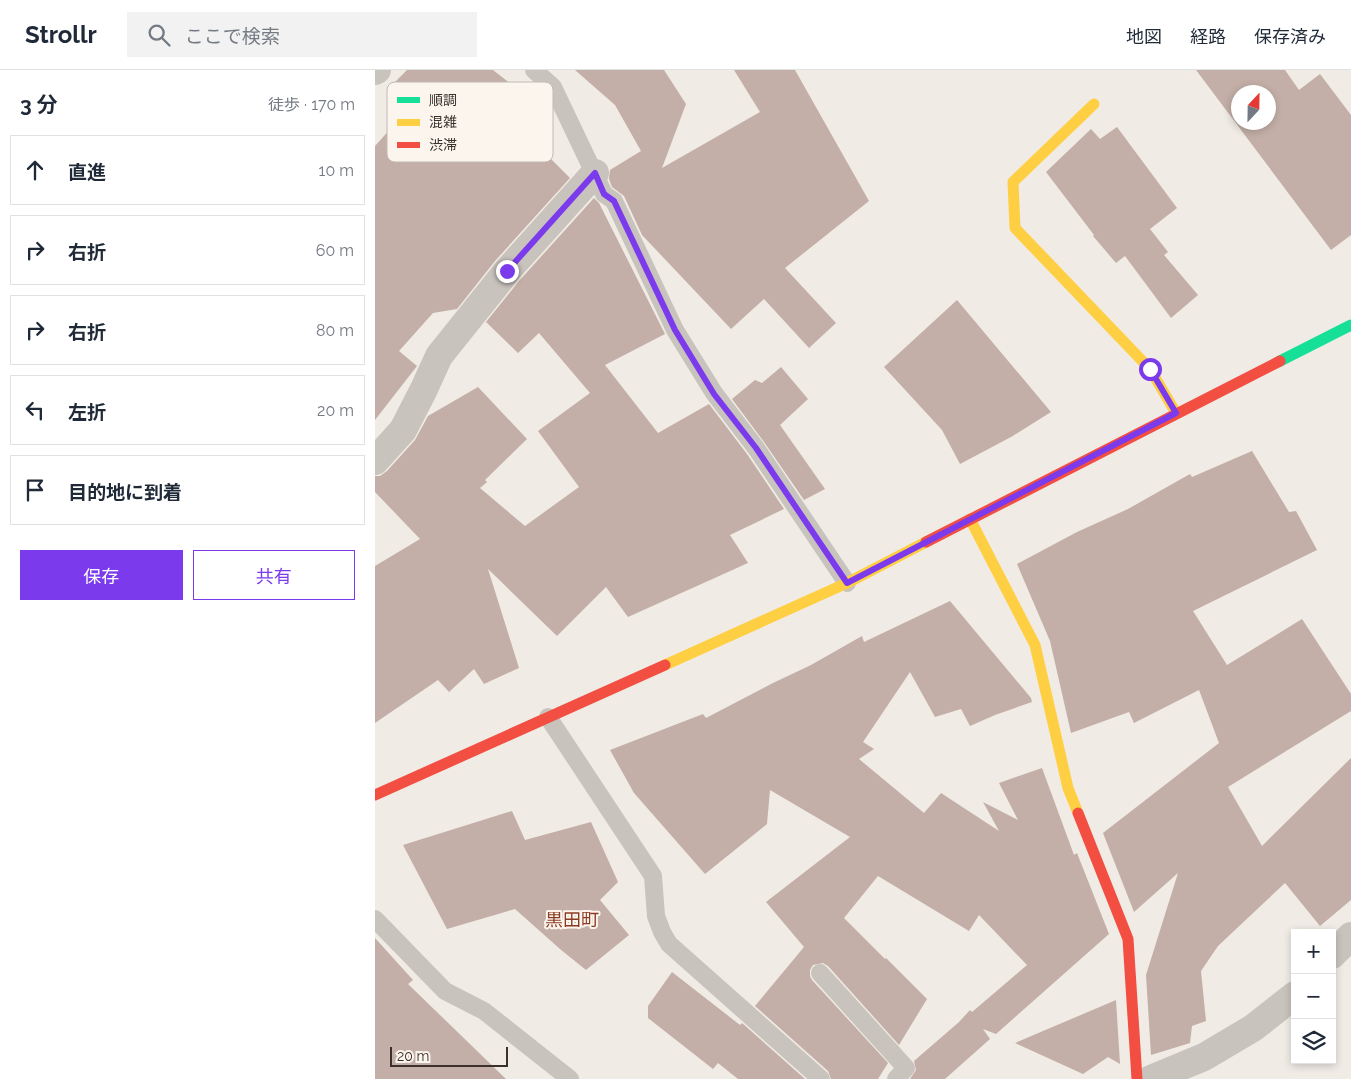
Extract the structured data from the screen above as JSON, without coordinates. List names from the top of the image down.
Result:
{
  "districts": ["黒田町"],
  "legend": ["順調", "混雑", "渋滞"],
  "scale_bar": "20 m",
  "north": "top",
  "page": {
    "header": "Strollr",
    "search": "ここで検索",
    "nav": ["地図", "経路", "保存済み"],
    "heading": ["3 分", "徒歩 · 170 m"],
    "list": [
      ["直進", "10 m"],
      ["右折", "60 m"],
      ["右折", "80 m"],
      ["左折", "20 m"],
      "目的地に到着"
    ],
    "buttons": ["保存", "共有"],
    "map_buttons": ["+", "−"],
    "scale": "20 m"
  }
}
